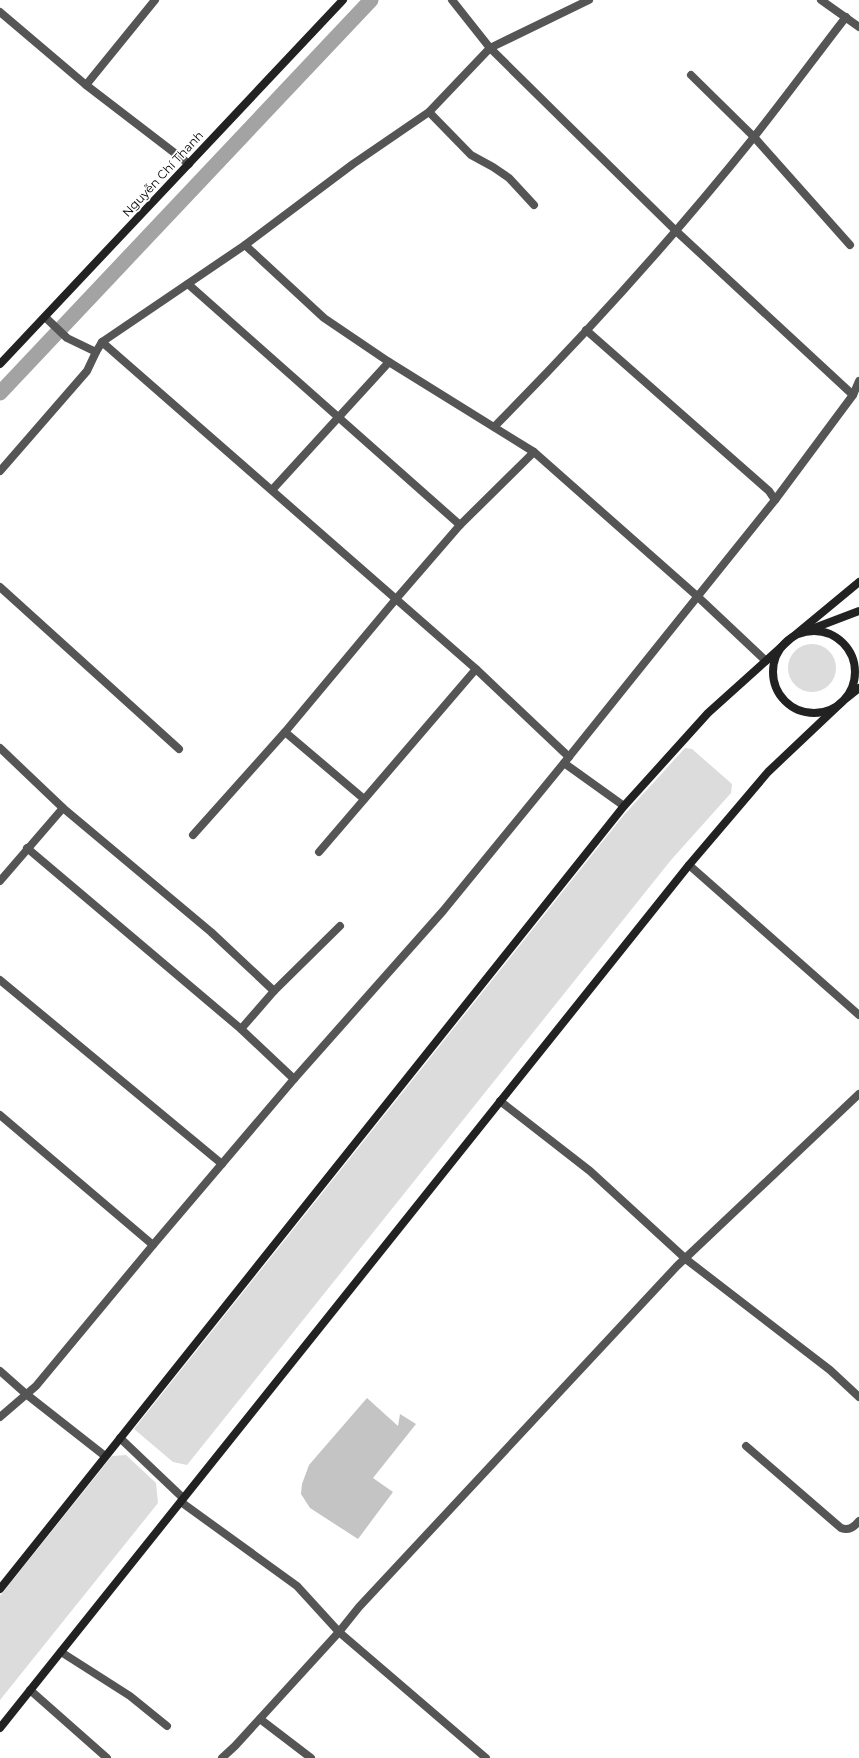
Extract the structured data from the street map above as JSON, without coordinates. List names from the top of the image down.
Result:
{
  "streets": {
    "street": ["Nguyễn Chí Thanh"]
  }
}
